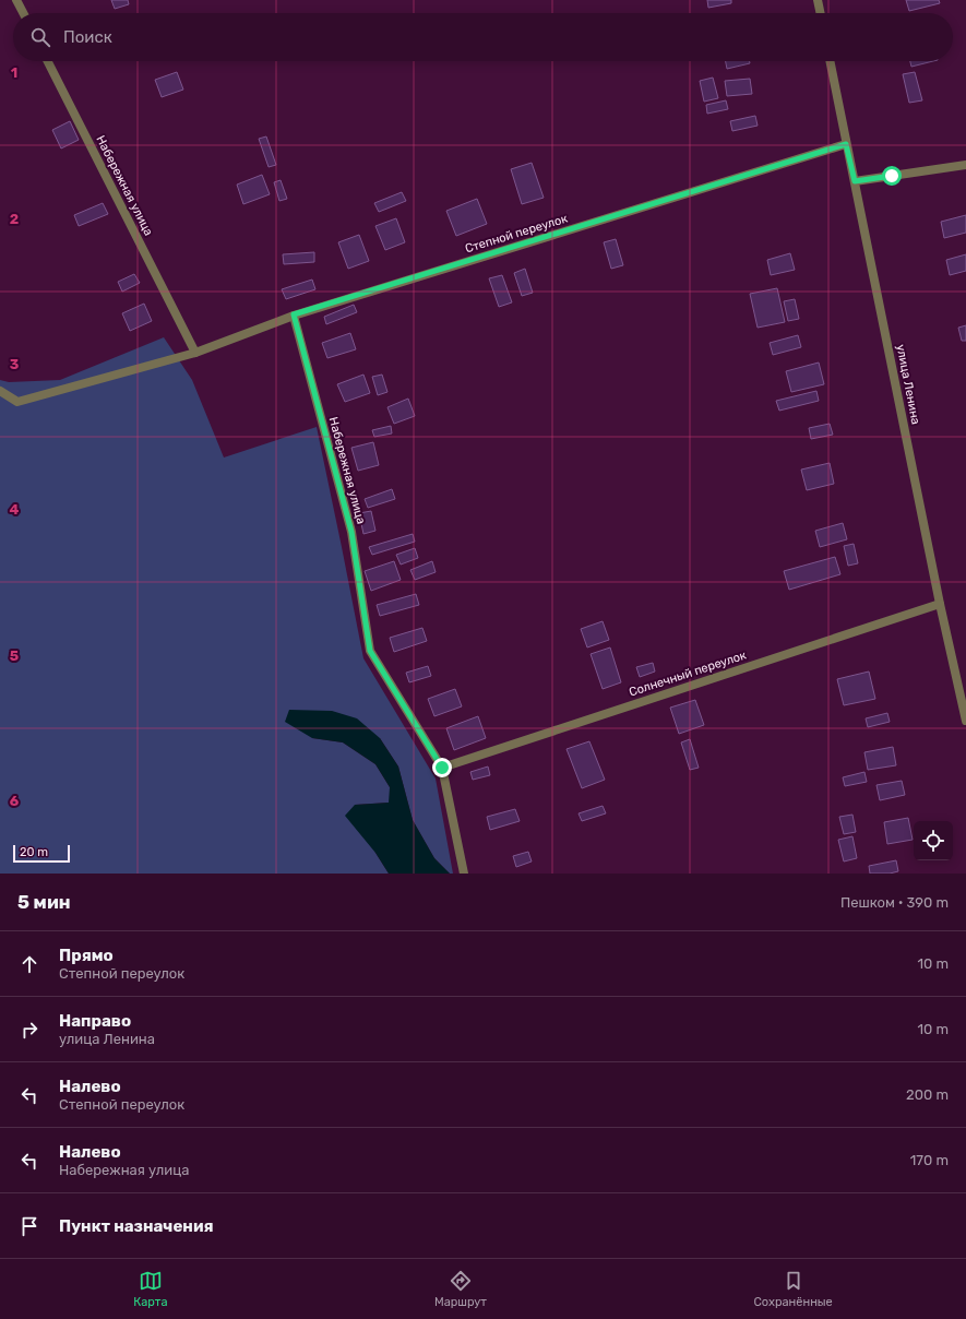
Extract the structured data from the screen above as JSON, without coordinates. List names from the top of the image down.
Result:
{
  "streets": {
    "street": [
      "Набережная улица",
      "Степной переулок",
      "улица Ленина",
      "Солнечный переулок"
    ]
  },
  "crossings": [
    ["Набережная улица", "Степной переулок"],
    ["Набережная улица", "Солнечный переулок"],
    ["Степной переулок", "улица Ленина"],
    ["улица Ленина", "Солнечный переулок"]
  ],
  "scale_bar": "20 m",
  "page": {
    "search": "Поиск",
    "scale": "20 m",
    "heading": ["5 мин", "Пешком · 390 m"],
    "list": [
      ["Прямо", "Степной переулок", "10 m"],
      ["Направо", "улица Ленина", "10 m"],
      ["Налево", "Степной переулок", "200 m"],
      ["Налево", "Набережная улица", "170 m"],
      "Пункт назначения"
    ],
    "nav": ["Карта", "Маршрут", "Сохранённые"]
  },
  "grid": {
    "rows": [
      "1",
      "2",
      "3",
      "4",
      "5",
      "6"
    ]
  }
}
